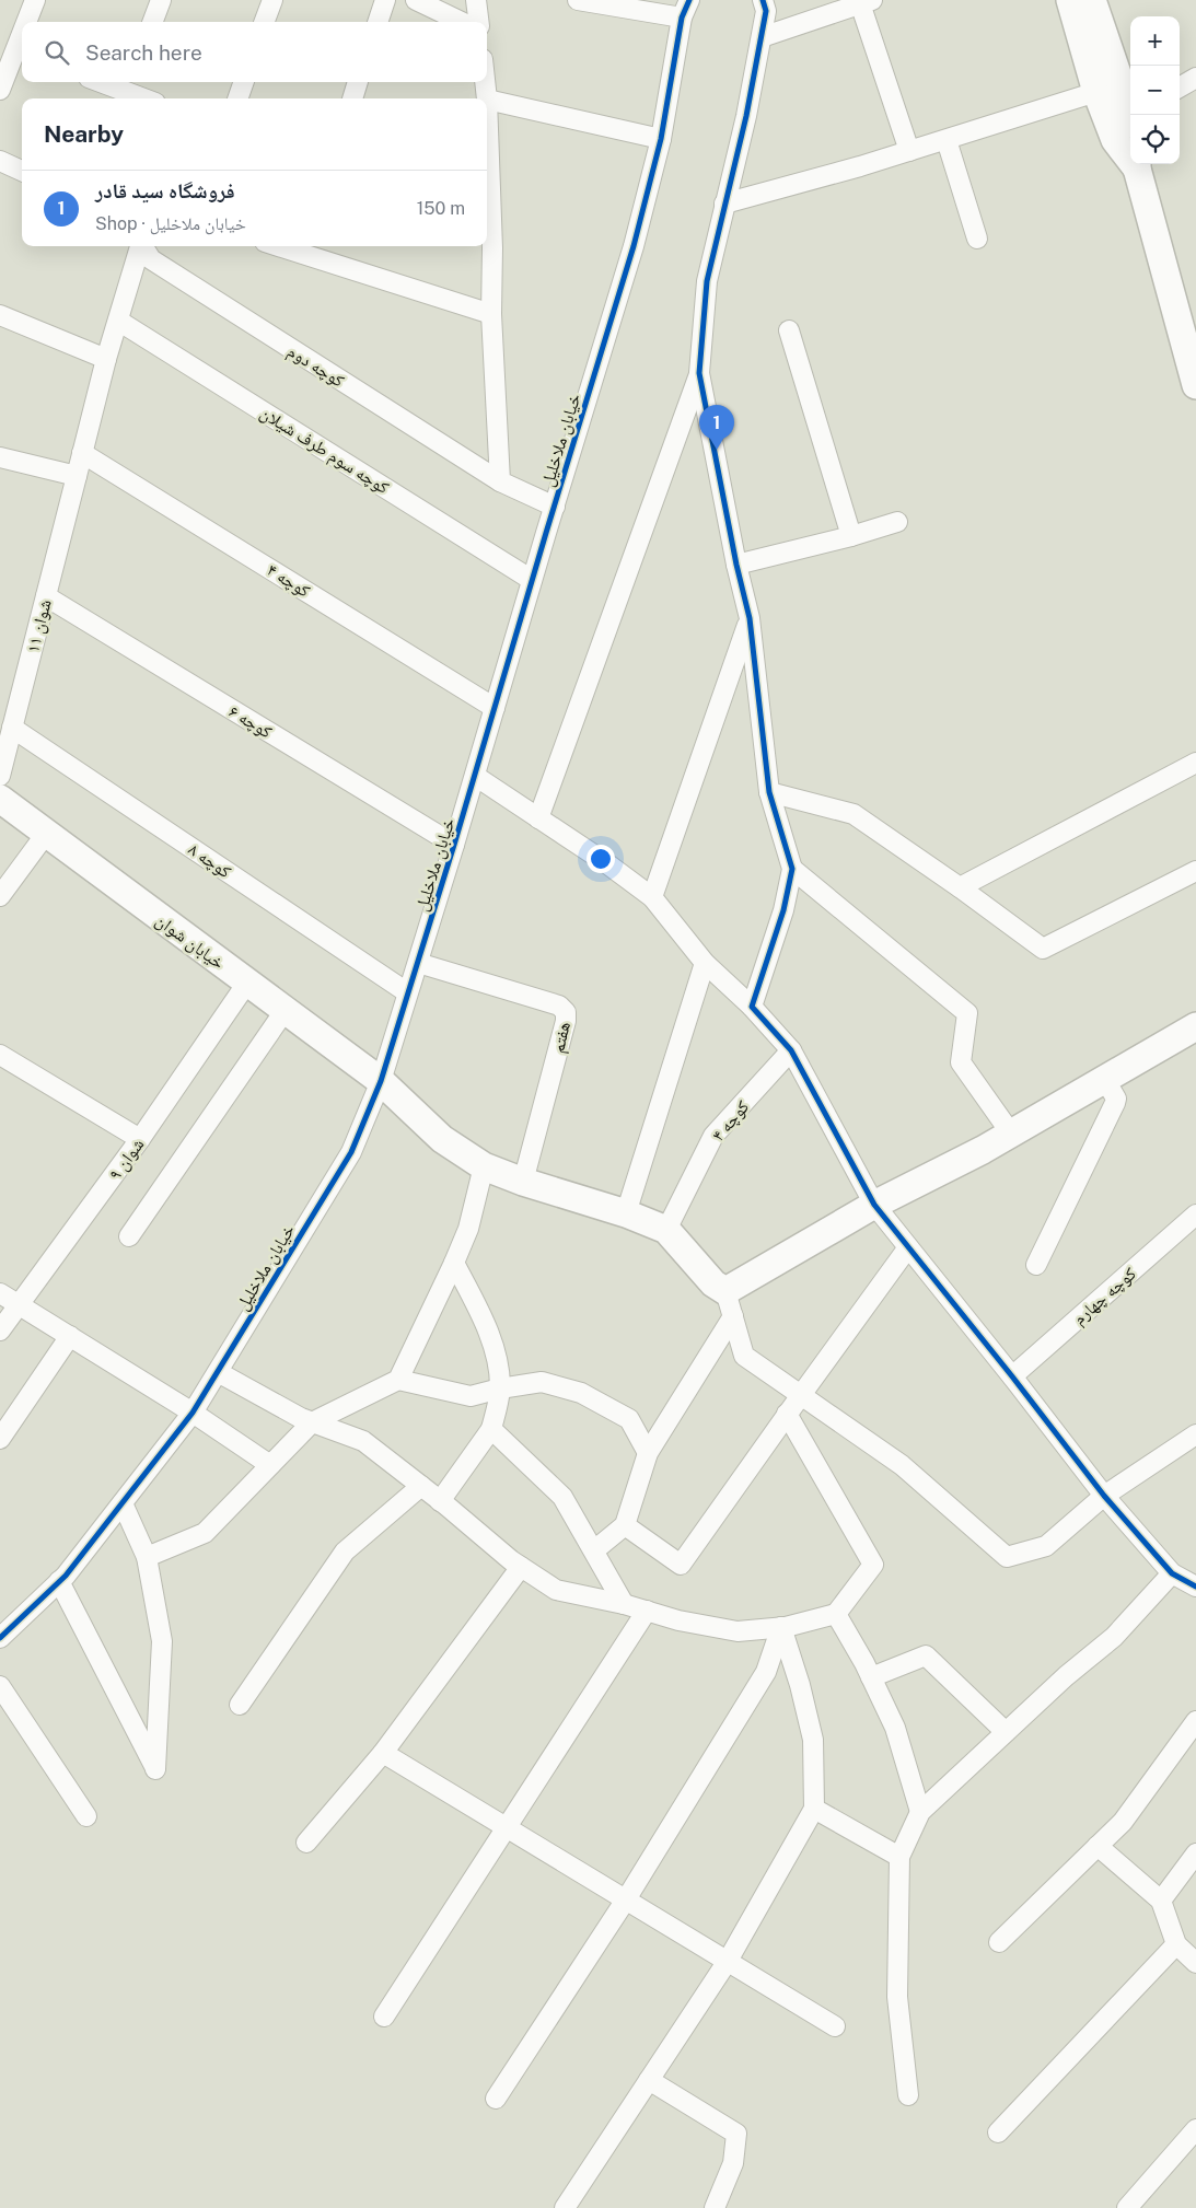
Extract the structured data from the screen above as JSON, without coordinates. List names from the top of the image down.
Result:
{
  "streets": {
    "street": [
      "کوچه دوم",
      "خیابان ملاخلیل",
      "کوچه سوم طرف شیلان",
      "کوچه ۴",
      "شوان ۱۱",
      "کوچه ۶",
      "کوچه ۸",
      "خیابان شوان",
      "هفتم",
      "شوان ۹",
      "کوچه چهارم"
    ]
  },
  "crossings": [
    ["کوچه دوم", "خیابان ملاخلیل"],
    ["خیابان ملاخلیل", "کوچه سوم طرف شیلان"],
    ["خیابان ملاخلیل", "کوچه ۴"],
    ["خیابان ملاخلیل", "کوچه ۶"],
    ["خیابان ملاخلیل", "کوچه ۸"],
    ["خیابان ملاخلیل", "خیابان شوان"],
    ["خیابان ملاخلیل", "هفتم"],
    ["کوچه سوم طرف شیلان", "شوان ۱۱"],
    ["کوچه ۴", "شوان ۱۱"],
    ["کوچه ۴", "خیابان شوان"],
    ["شوان ۱۱", "کوچه ۶"],
    ["شوان ۱۱", "کوچه ۸"],
    ["خیابان شوان", "هفتم"],
    ["خیابان شوان", "شوان ۹"]
  ],
  "page": {
    "map_buttons": ["+", "−"],
    "search": "Search here",
    "heading": "Nearby",
    "list": [
      {
        "mark": "1",
        "name": "فروشگاه سید قادر",
        "note": "Shop · خیابان ملاخلیل",
        "value": "150 m"
      }
    ],
    "pins": "1"
  }
}
